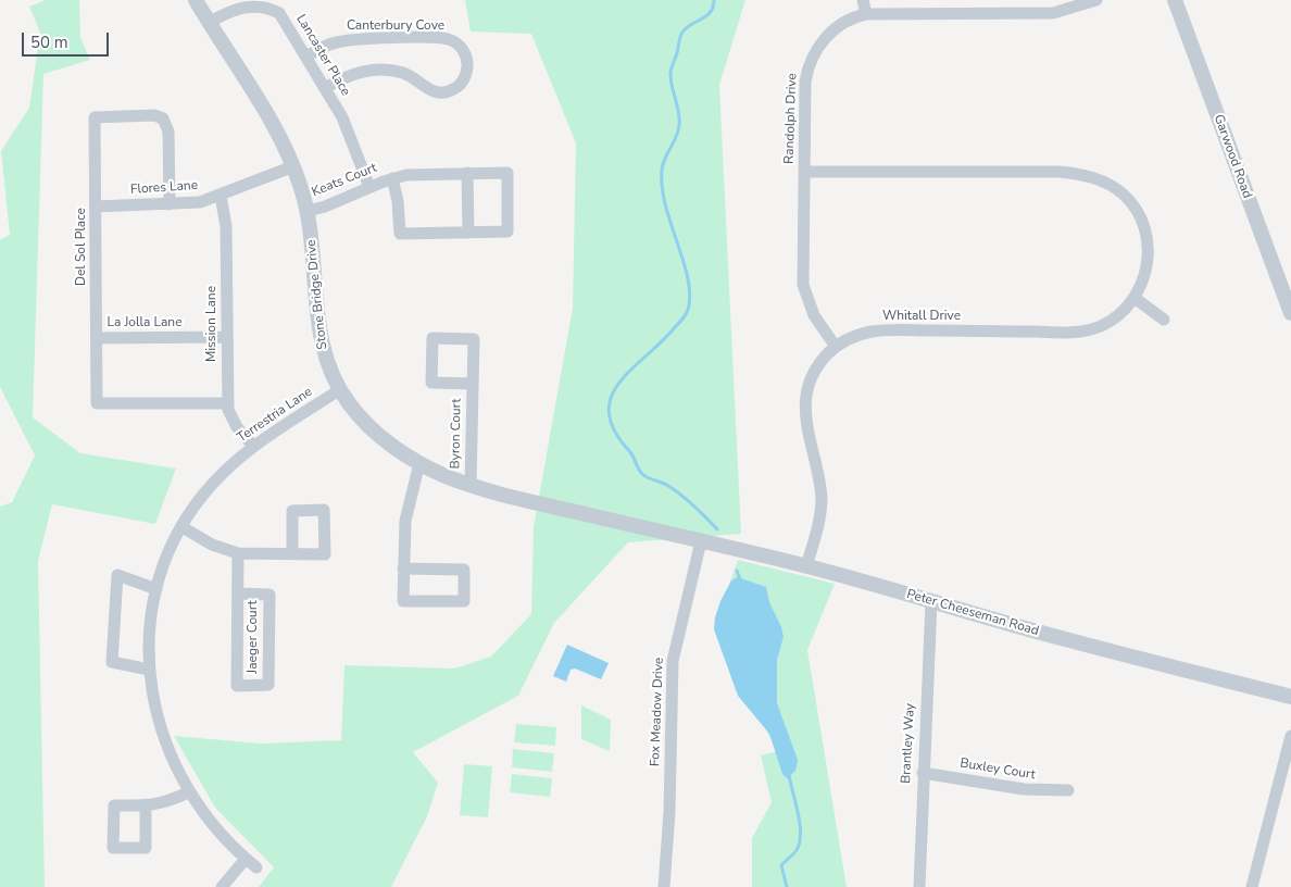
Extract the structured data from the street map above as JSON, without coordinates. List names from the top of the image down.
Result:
{
  "streets": {
    "street": [
      "Canterbury Cove",
      "Lancaster Place",
      "Randolph Drive",
      "Garwood Road",
      "Keats Court",
      "Flores Lane",
      "Del Sol Place",
      "Stone Bridge Drive",
      "Whitall Drive",
      "La Jolla Lane",
      "Mission Lane",
      "Terrestria Lane",
      "Byron Court",
      "Peter Cheeseman Road",
      "Jaeger Court",
      "Fox Meadow Drive",
      "Brantley Way",
      "Buxley Court"
    ]
  },
  "crossings": [
    ["Canterbury Cove", "Lancaster Place"],
    ["Lancaster Place", "Keats Court"],
    ["Lancaster Place", "Stone Bridge Drive"],
    ["Randolph Drive", "Whitall Drive"],
    ["Keats Court", "Stone Bridge Drive"],
    ["Flores Lane", "Del Sol Place"],
    ["Flores Lane", "Stone Bridge Drive"],
    ["Flores Lane", "Mission Lane"],
    ["Del Sol Place", "La Jolla Lane"],
    ["Del Sol Place", "Mission Lane"],
    ["Stone Bridge Drive", "Terrestria Lane"],
    ["Stone Bridge Drive", "Byron Court"],
    ["Stone Bridge Drive", "Peter Cheeseman Road"],
    ["Whitall Drive", "Peter Cheeseman Road"],
    ["La Jolla Lane", "Mission Lane"],
    ["Mission Lane", "Terrestria Lane"],
    ["Peter Cheeseman Road", "Fox Meadow Drive"],
    ["Peter Cheeseman Road", "Brantley Way"],
    ["Brantley Way", "Buxley Court"]
  ],
  "scale_bar": "50 m"
}
